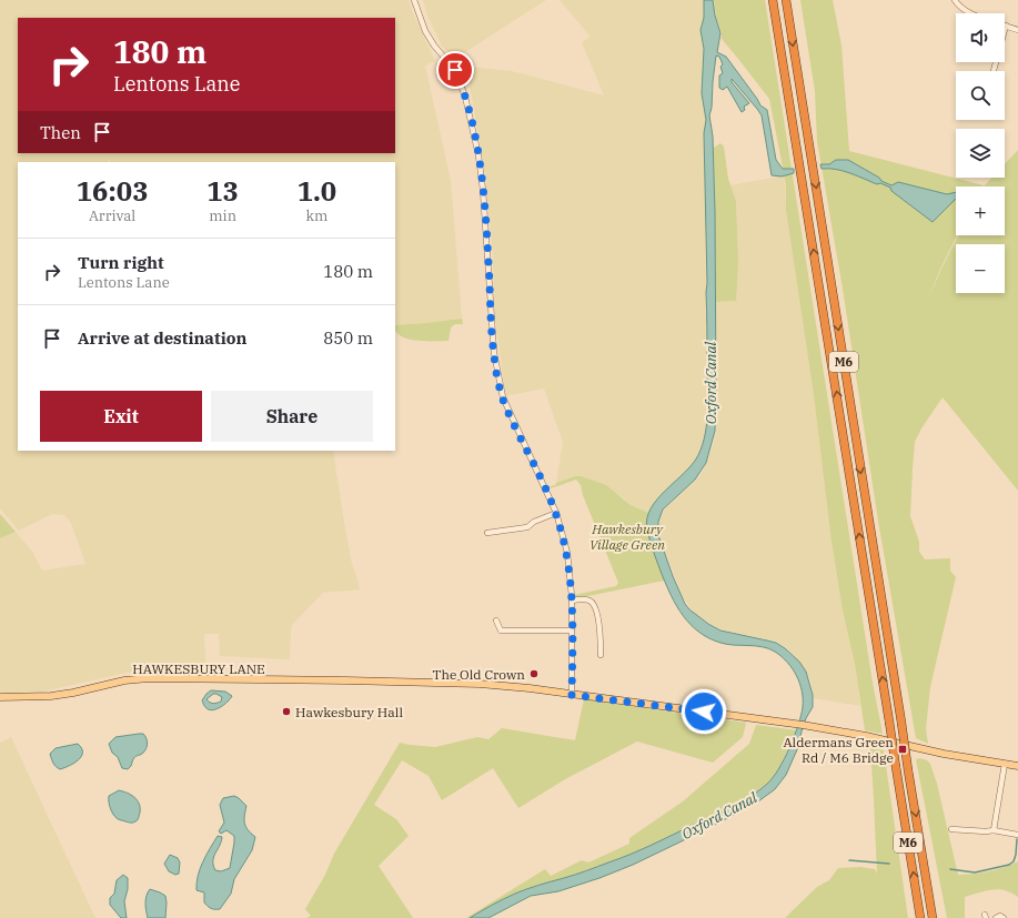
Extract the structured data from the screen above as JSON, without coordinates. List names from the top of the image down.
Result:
{
  "streets": {
    "highway": ["M6"],
    "main road": ["HAWKESBURY LANE"]
  },
  "water": ["Oxford Canal"],
  "parks": ["Hawkesbury Village Green"],
  "places": {
    "other": ["The Old Crown", "Hawkesbury Hall"],
    "transit": ["Aldermans Green Rd / M6 Bridge"]
  },
  "page": {
    "map_buttons": ["+", "−"],
    "turn": ["180 m", "Lentons Lane"],
    "then": "Then",
    "eta": [
      "16:03",
      "Arrival",
      "13",
      "min",
      "1.0",
      "km"
    ],
    "list": [
      {
        "name": "Turn right",
        "note": "Lentons Lane",
        "value": "180 m"
      },
      {
        "name": "Arrive at destination",
        "value": "850 m"
      }
    ],
    "buttons": ["Exit", "Share"]
  }
}
